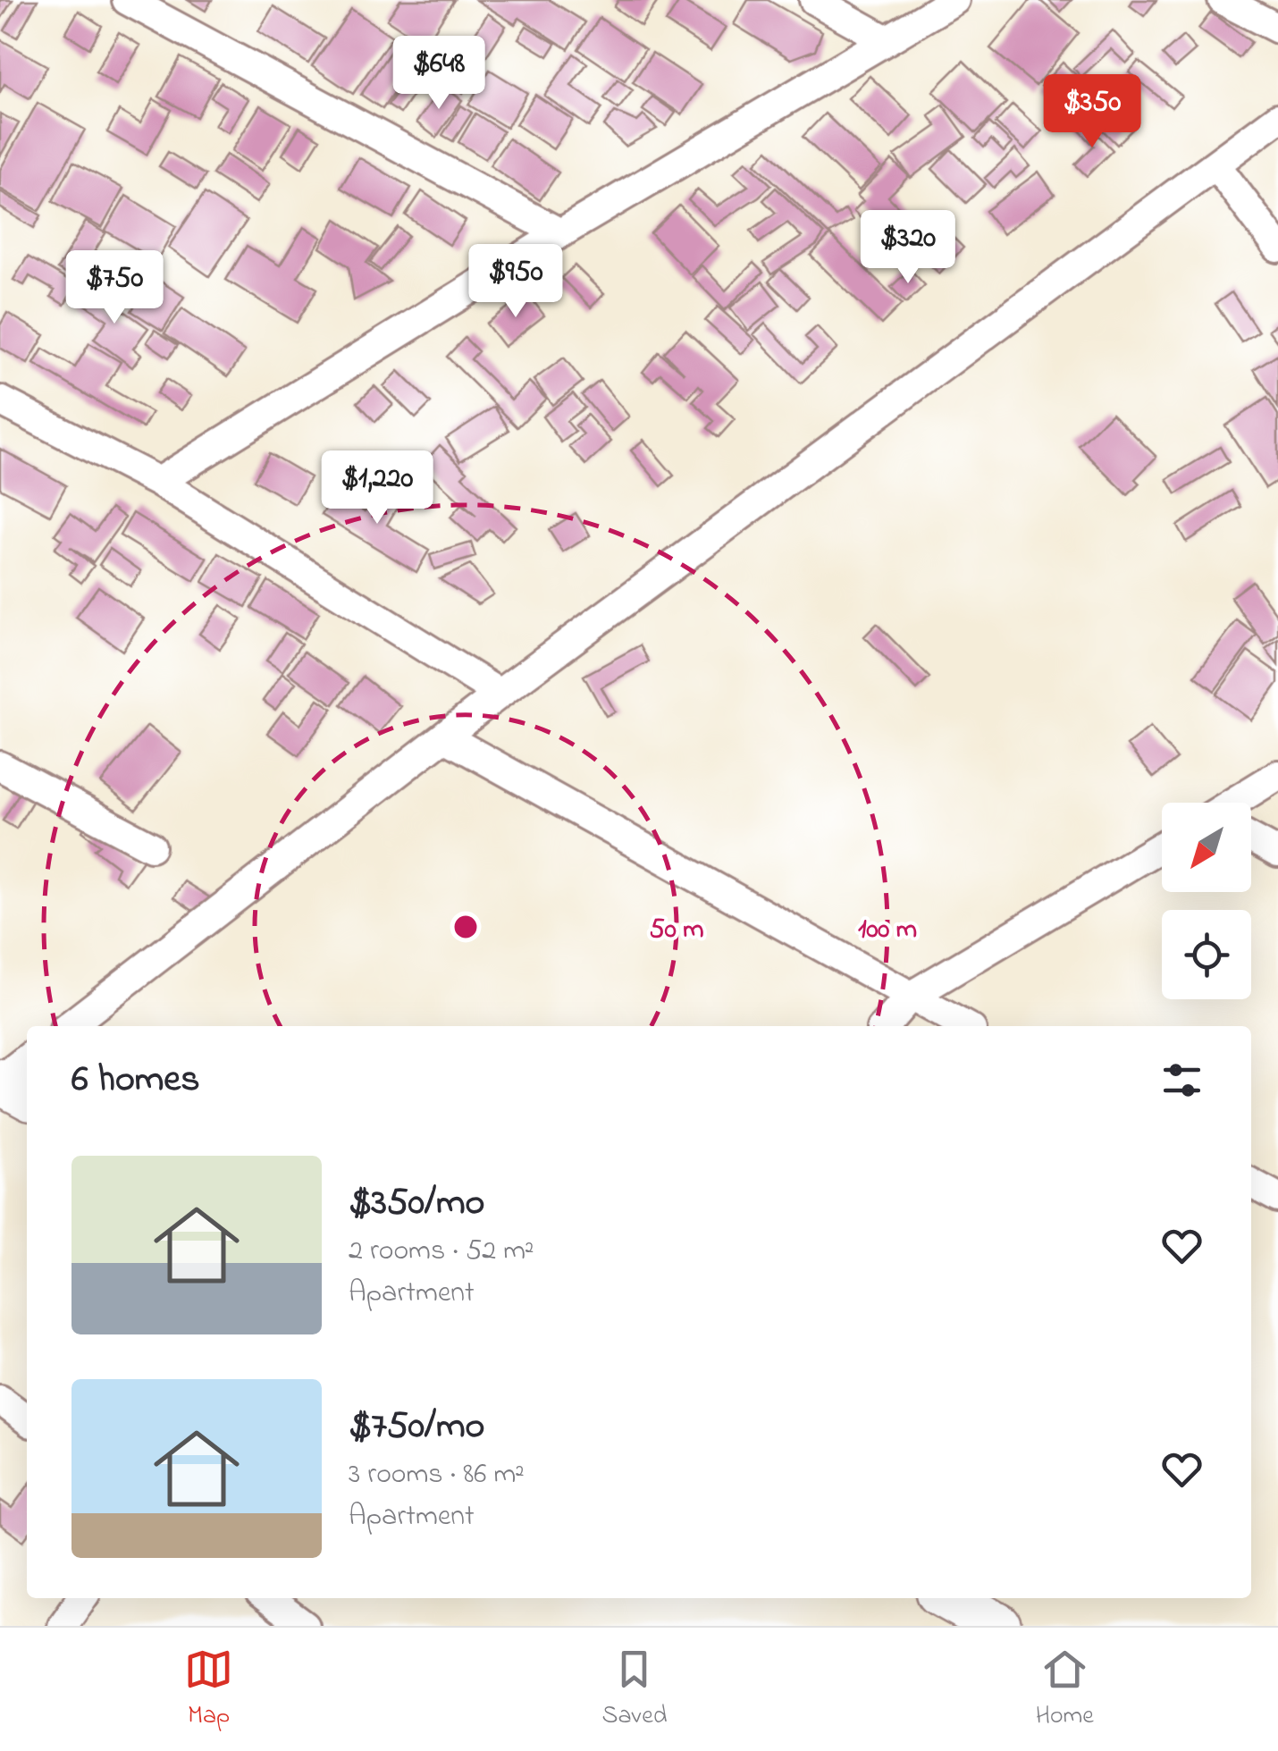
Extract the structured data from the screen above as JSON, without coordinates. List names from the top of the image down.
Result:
{
  "north": "bottom left",
  "page": {
    "price": [
      "$648",
      "$350",
      "$320",
      "$950",
      "$750",
      "$1,220"
    ],
    "heading": "6 homes",
    "list": [
      {
        "name": "$350/mo",
        "note": "2 rooms · 52 m² · Apartment"
      },
      {
        "name": "$750/mo",
        "note": "3 rooms · 86 m² · Apartment"
      }
    ],
    "tabs": ["Map", "Saved", "Home"]
  },
  "rings": ["50 m", "100 m"]
}
